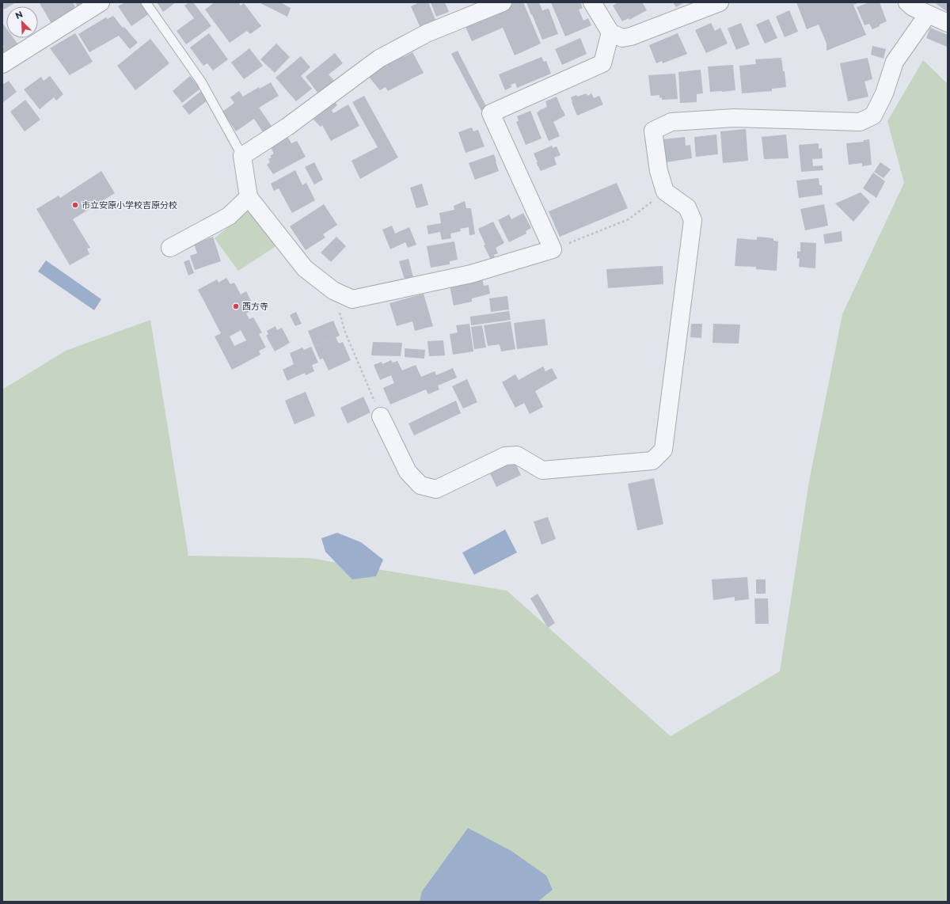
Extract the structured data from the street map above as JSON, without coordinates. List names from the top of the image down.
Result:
{
  "places": ["市立安原小学校吉原分校", "西方寺"],
  "north": "top left"
}
